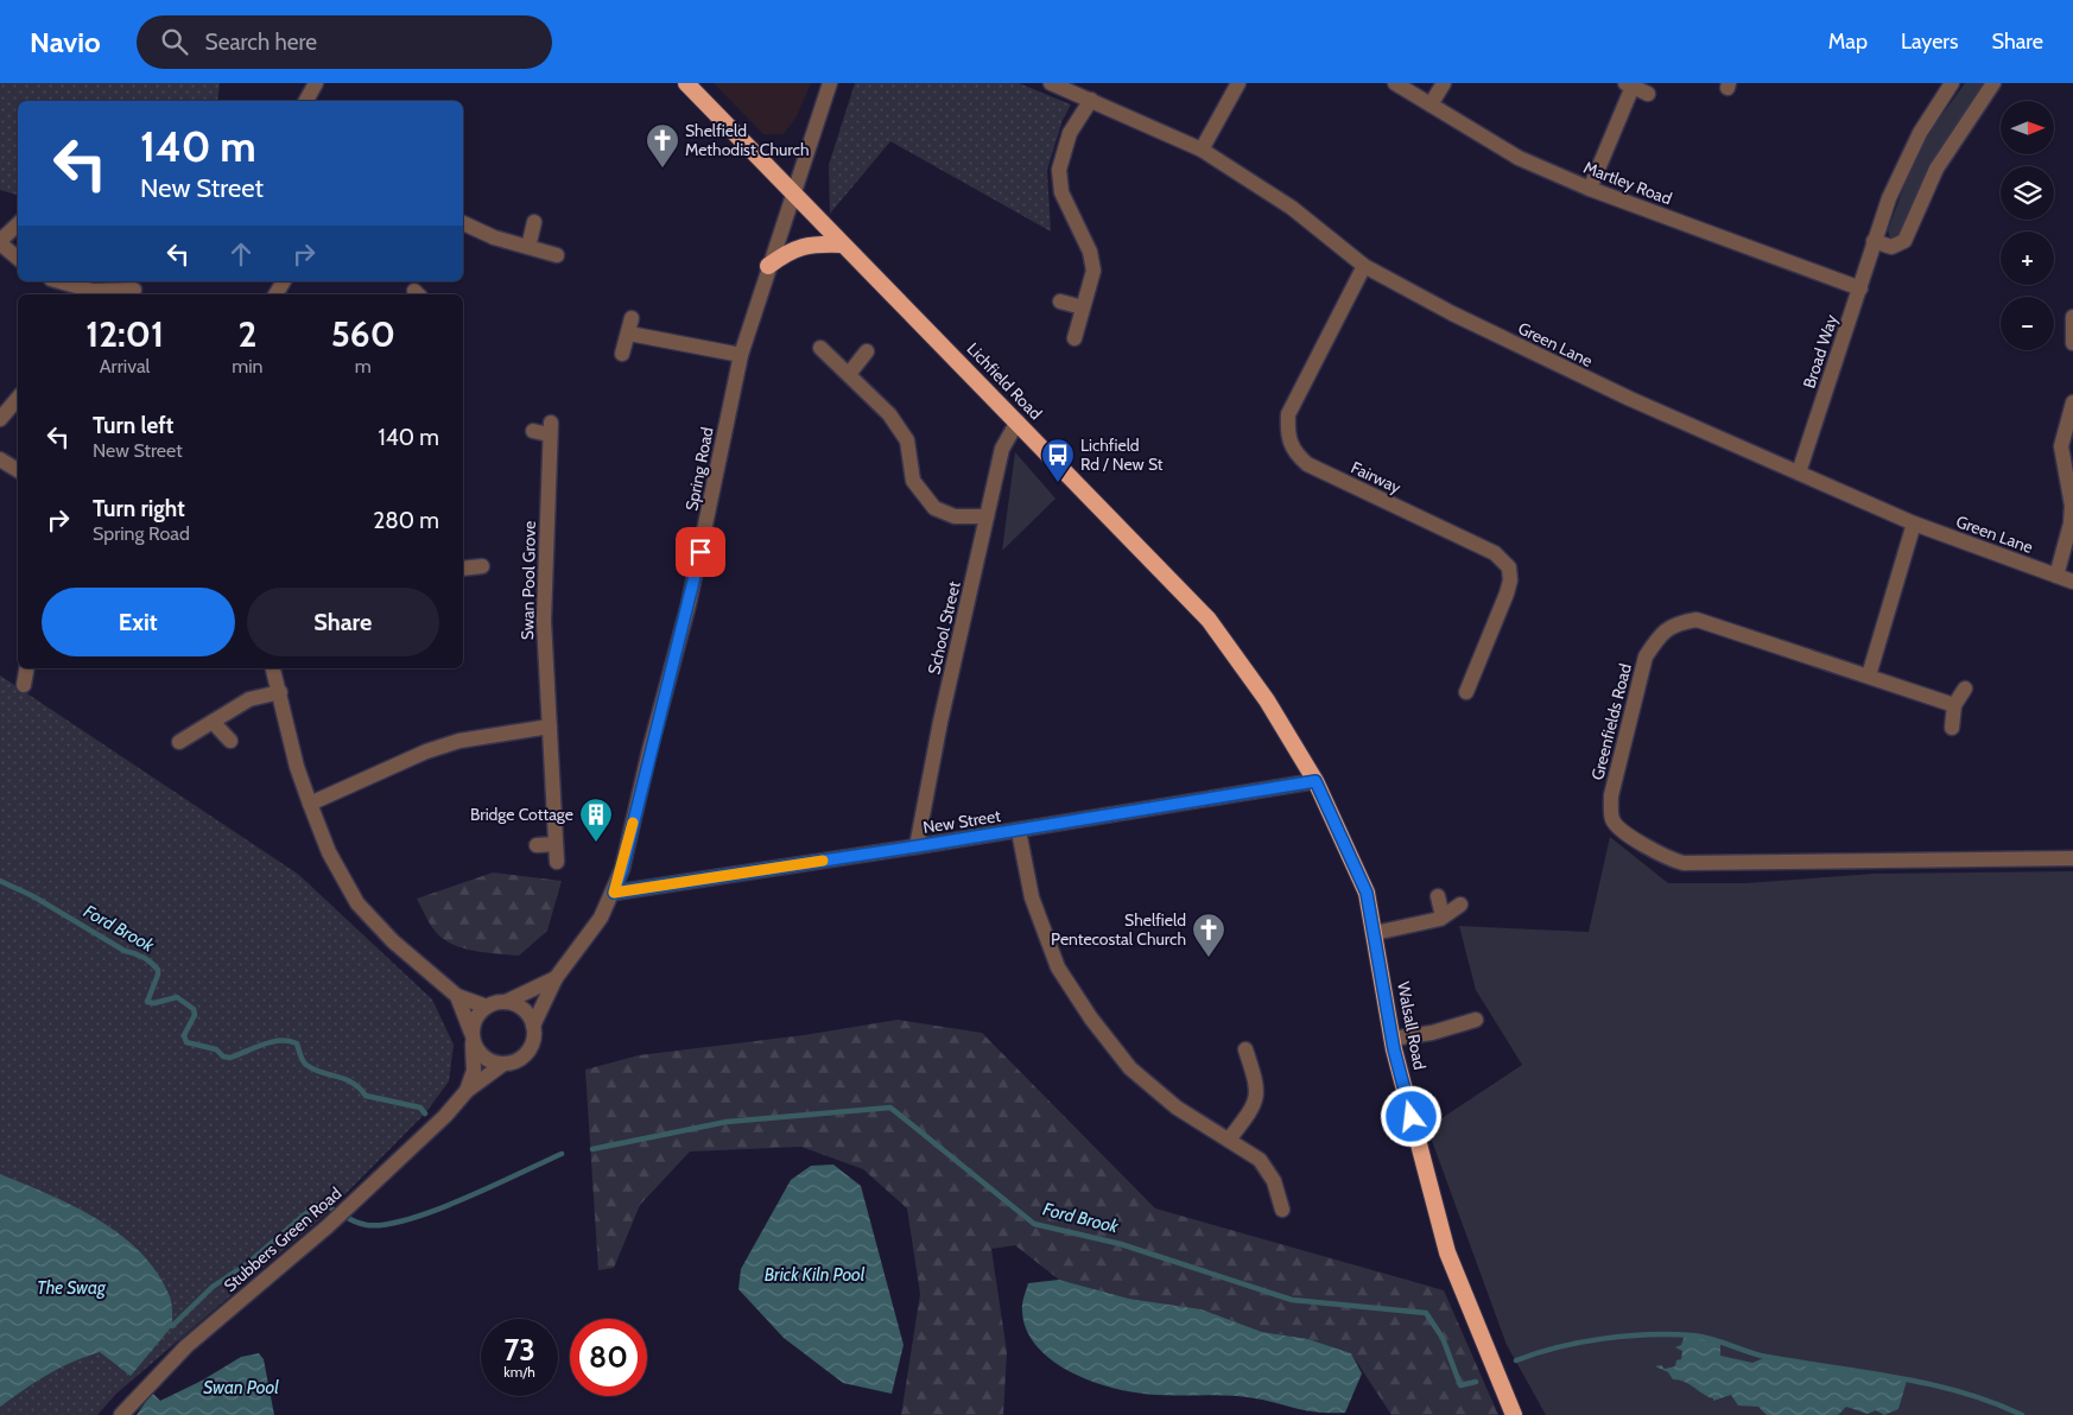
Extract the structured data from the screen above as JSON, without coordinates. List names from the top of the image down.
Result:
{
  "streets": {
    "highway": ["Lichfield Road", "Walsall Road"],
    "street": [
      "Martley Road",
      "Green Lane",
      "Broad Way",
      "Spring Road",
      "Fairway",
      "Swan Pool Grove",
      "School Street",
      "Greenfields Road",
      "New Street",
      "Stubbers Green Road"
    ]
  },
  "crossings": [
    ["Martley Road", "Broad Way"],
    ["Green Lane", "Broad Way"],
    ["Green Lane", "Fairway"],
    ["Lichfield Road", "Spring Road"],
    ["Lichfield Road", "School Street"],
    ["Lichfield Road", "New Street"],
    ["Lichfield Road", "Walsall Road"],
    ["Spring Road", "New Street"],
    ["School Street", "New Street"],
    ["New Street", "Walsall Road"]
  ],
  "water": [
    "Ford Brook",
    "Brick Kiln Pool",
    "The Swag",
    "Swan Pool"
  ],
  "places": {
    "church": ["Shelfield Methodist Church", "Shelfield Pentecostal Church"],
    "bus stop": ["Lichfield Rd / New St"],
    "building": ["Bridge Cottage"]
  },
  "north": "right",
  "page": {
    "header": "Navio",
    "search": "Search here",
    "nav": ["Map", "Layers", "Share"],
    "map_buttons": ["+", "−"],
    "turn": ["140 m", "New Street"],
    "eta": [
      "12:01",
      "Arrival",
      "2",
      "min",
      "560",
      "m"
    ],
    "list": [
      {
        "name": "Turn left",
        "note": "New Street",
        "value": "140 m"
      },
      {
        "name": "Turn right",
        "note": "Spring Road",
        "value": "280 m"
      }
    ],
    "buttons": ["Exit", "Share"],
    "speed": "73 km/h",
    "limit": "80"
  }
}
